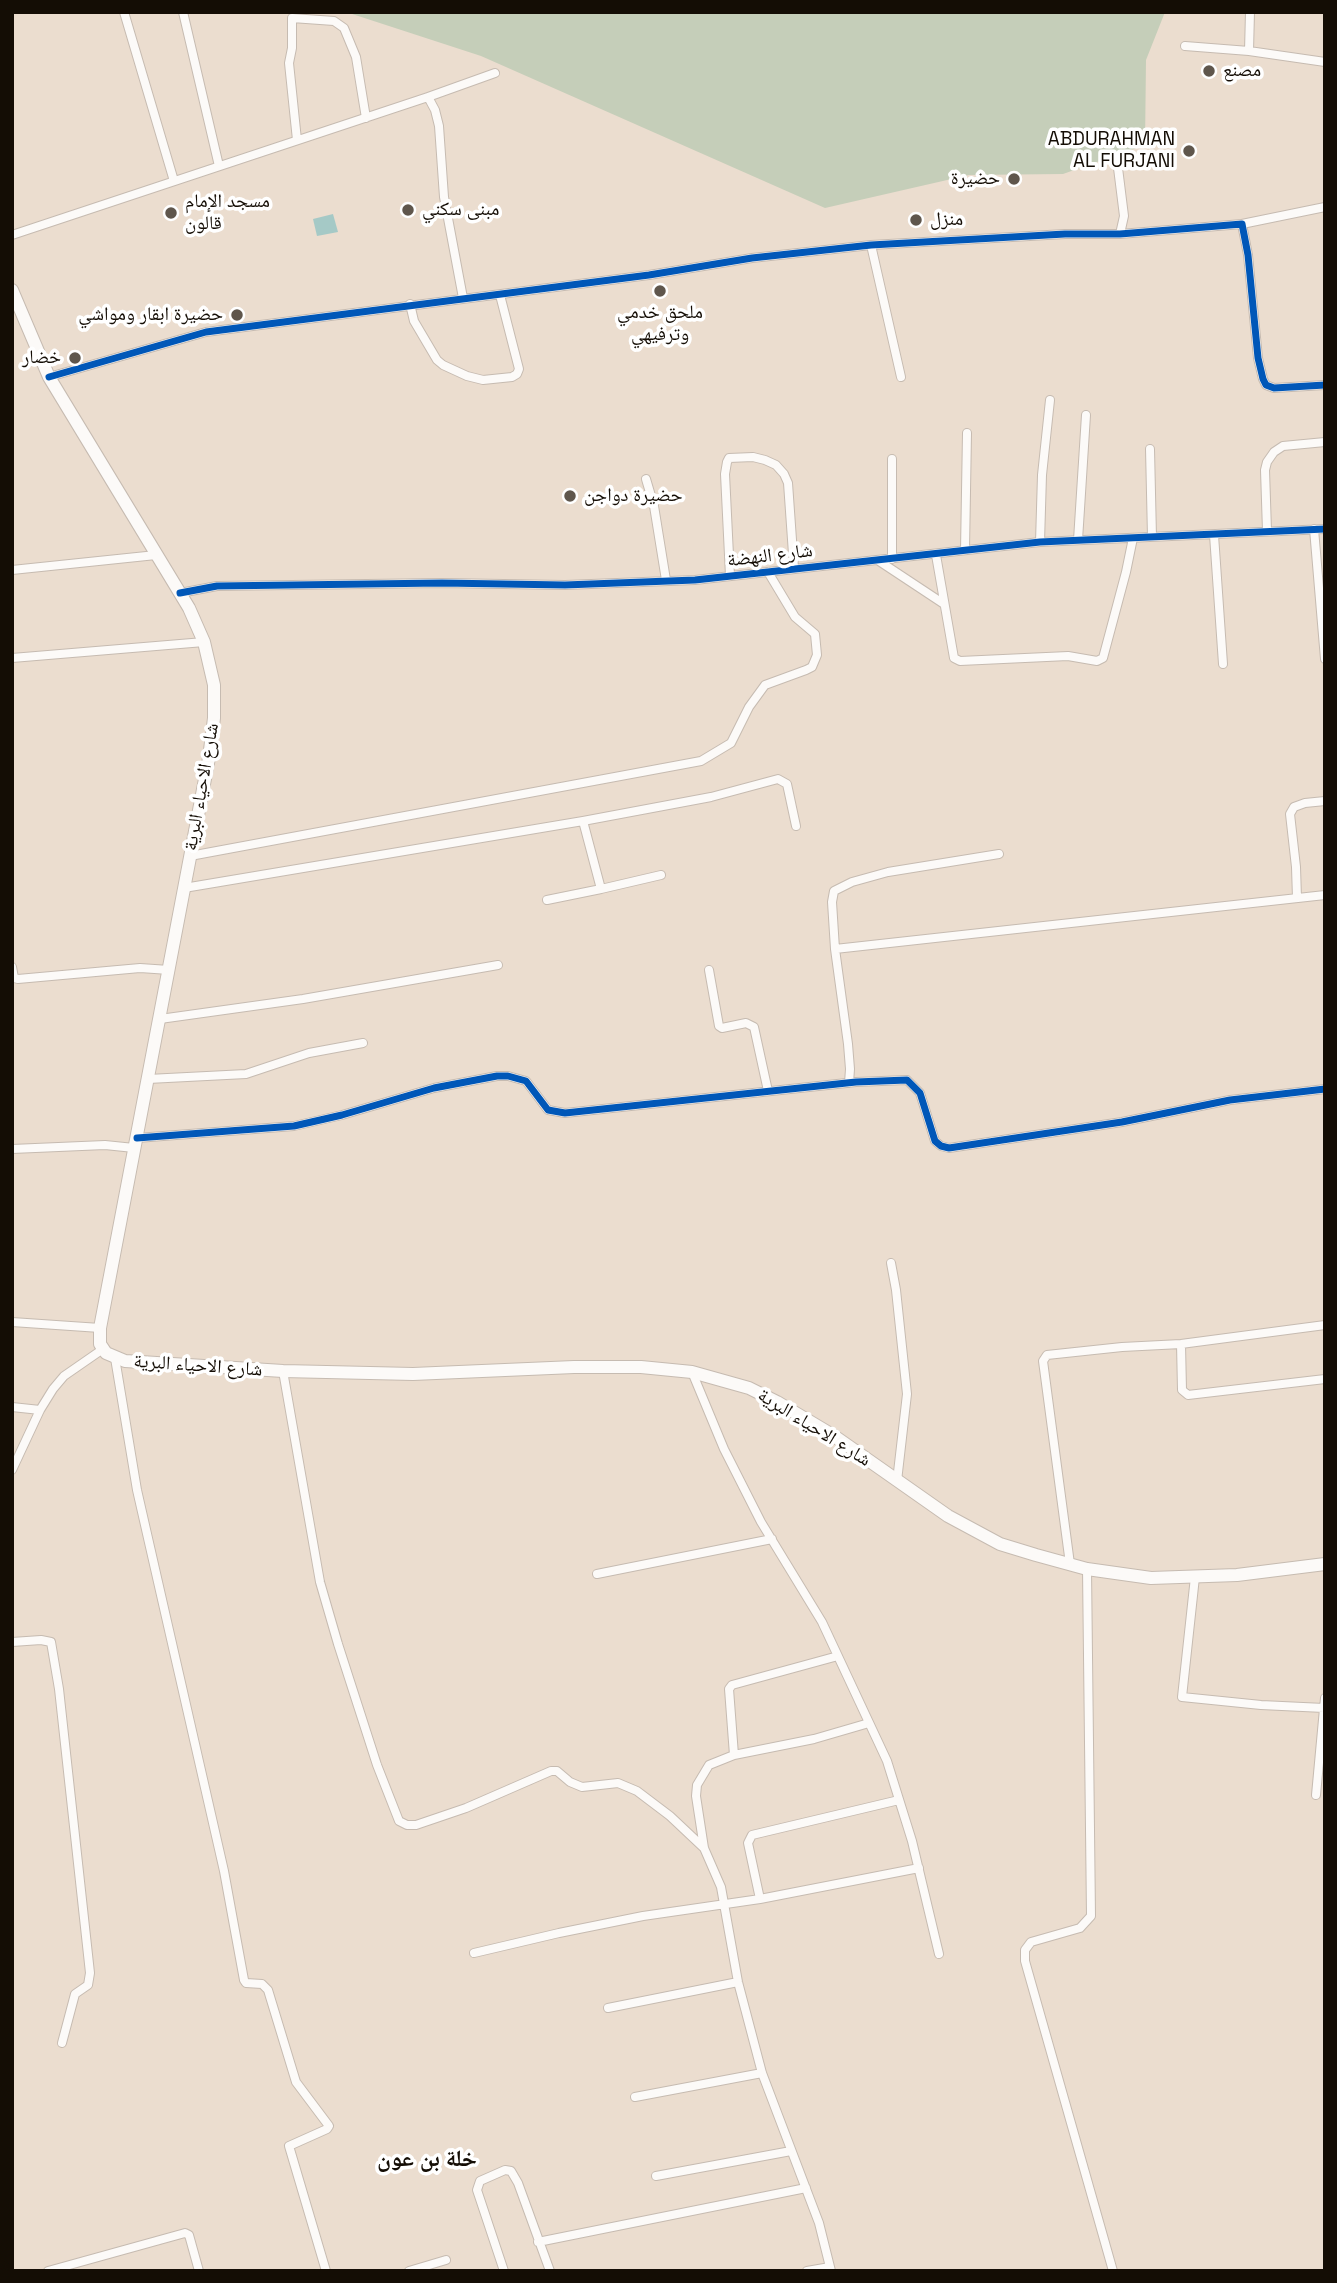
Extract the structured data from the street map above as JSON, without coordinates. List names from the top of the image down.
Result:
{
  "streets": {
    "main road": ["شارع الاحياء البرية"],
    "street": ["شارع النهضة"]
  },
  "crossings": [
    ["شارع النهضة", "شارع الاحياء البرية"]
  ],
  "districts": ["خلة بن عون"],
  "places": [
    "مصنع",
    "ABDURAHMAN AL FURJANI",
    "حضيرة",
    "مبنى سكني",
    "مسجد الإمام قالون",
    "منزل",
    "ملحق خدمي وترفيهي",
    "حضيرة ابقار ومواشي",
    "خضار",
    "حضيرة دواجن"
  ]
}
